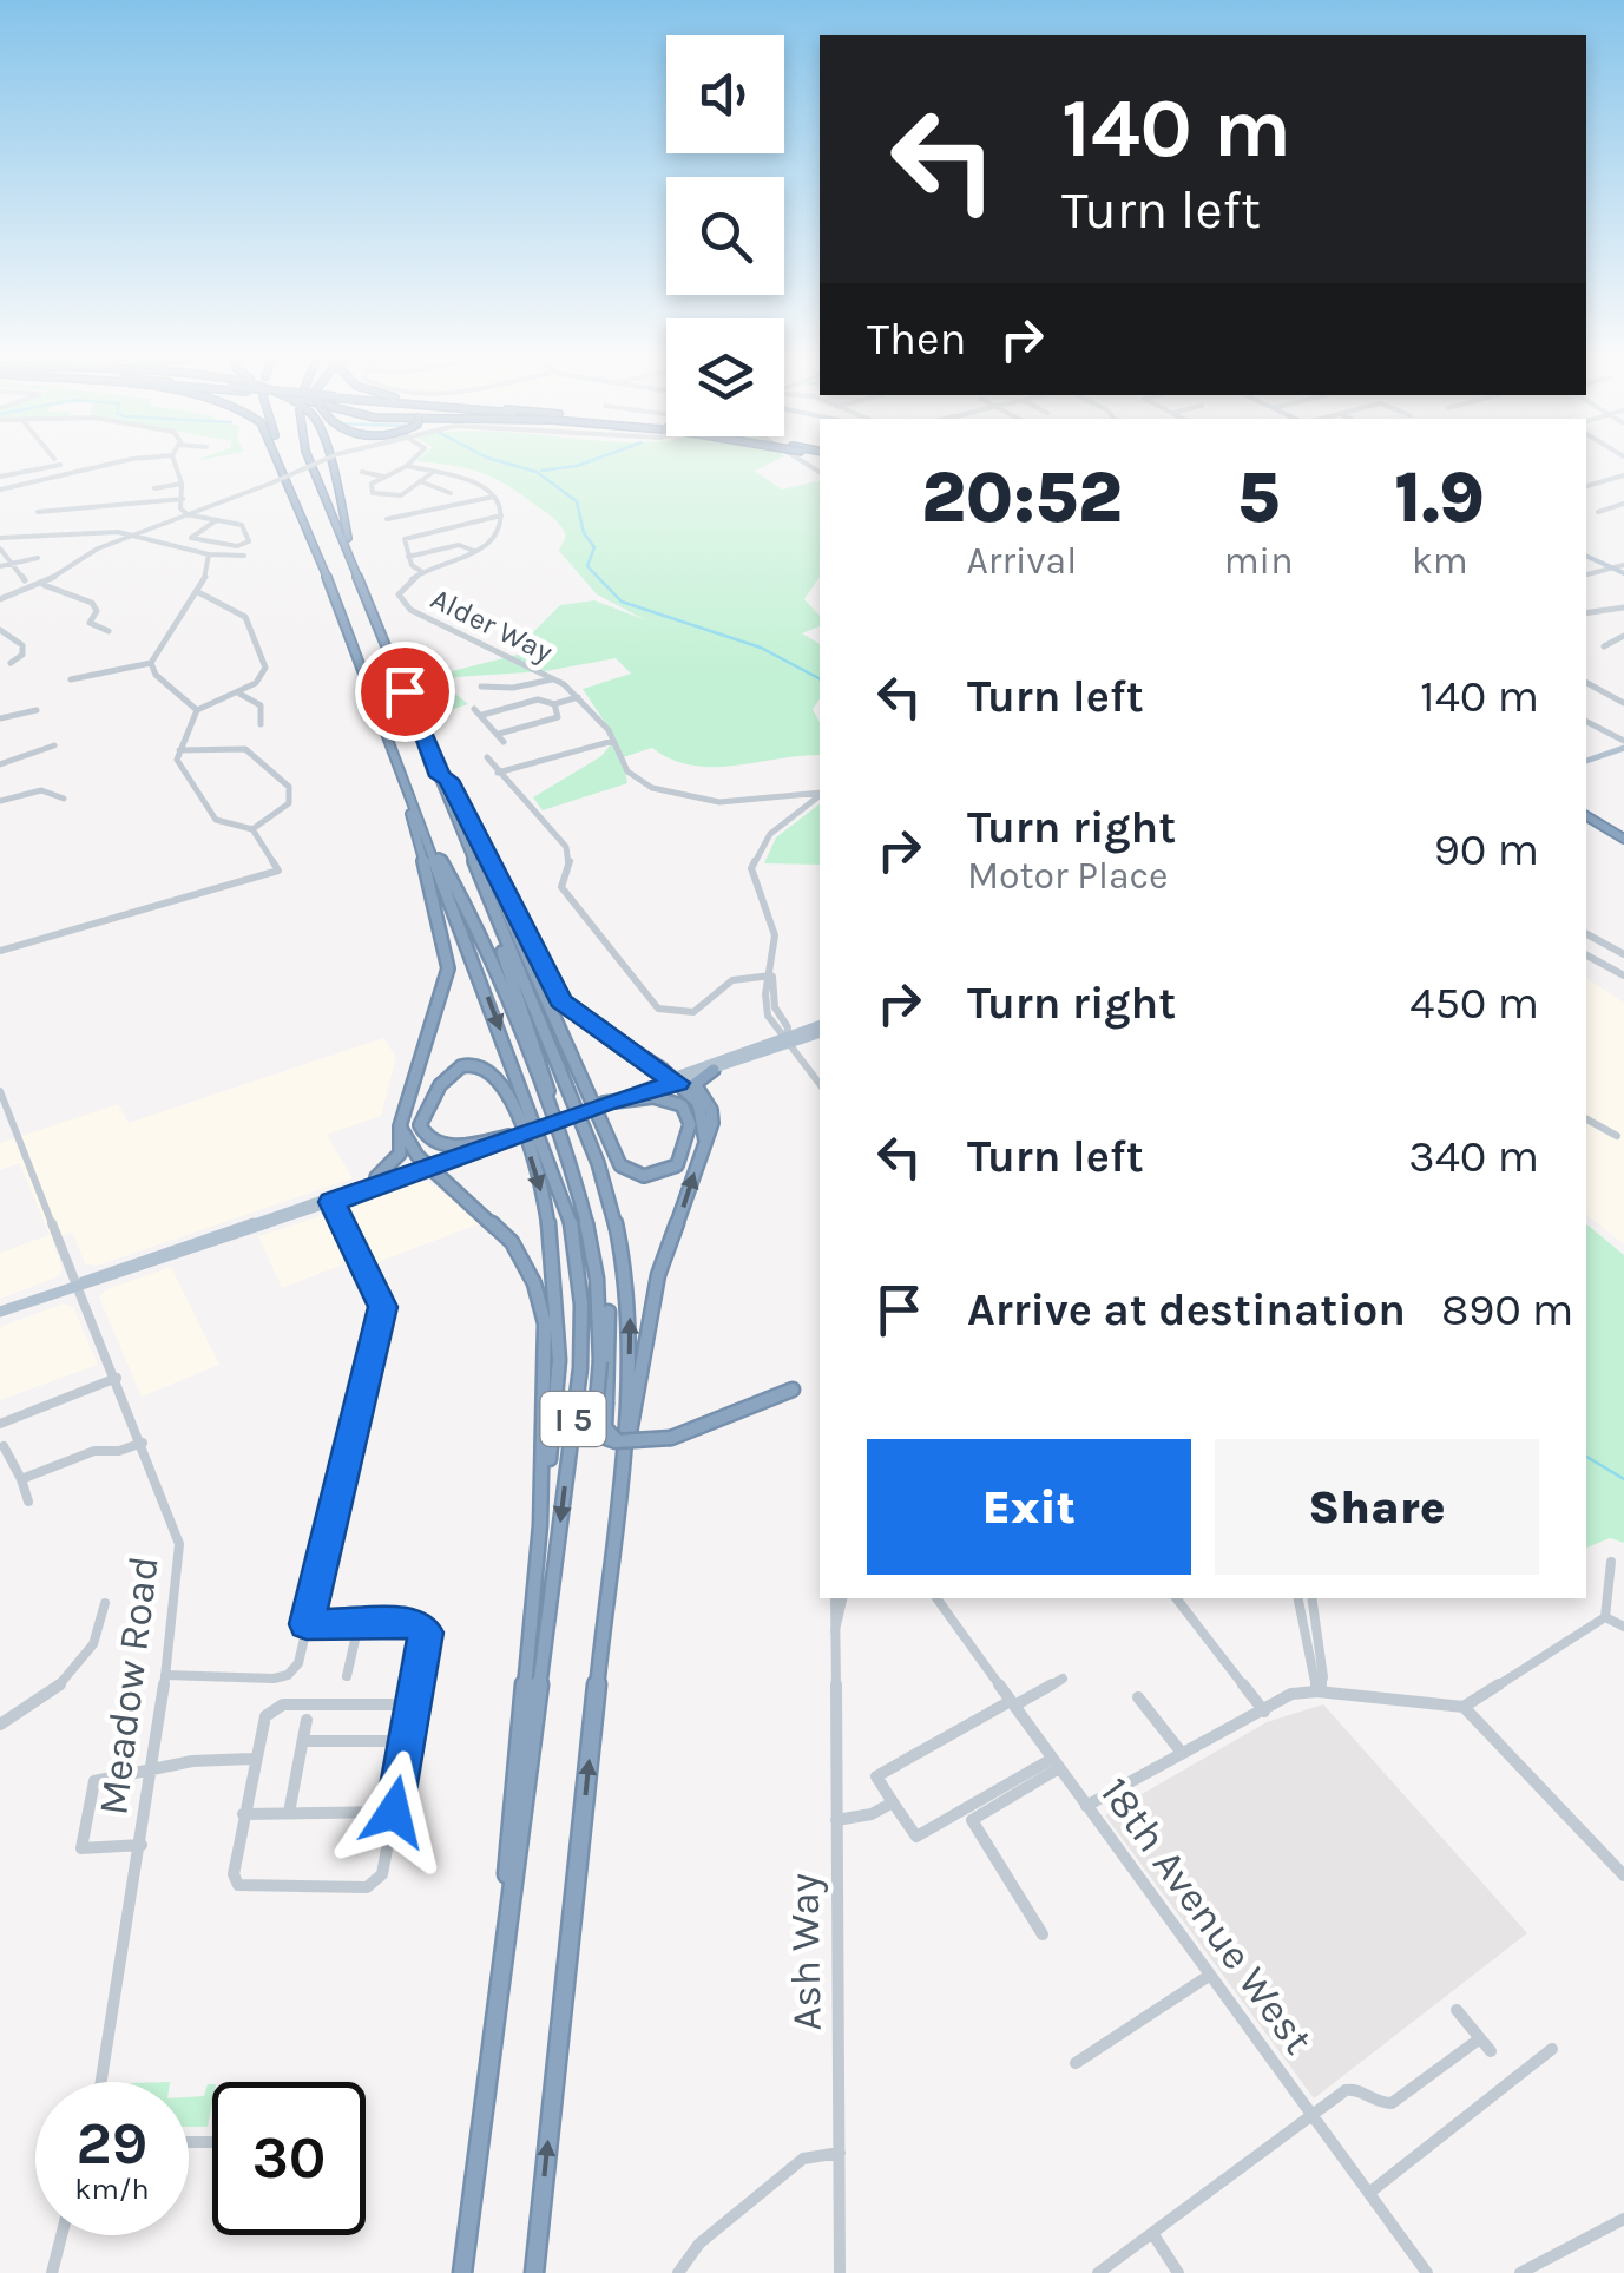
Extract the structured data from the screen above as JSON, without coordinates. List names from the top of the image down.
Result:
{
  "streets": {
    "highway": ["I 5"],
    "street": [
      "Alder Way",
      "Meadow Road",
      "18th Avenue West",
      "Ash Way"
    ]
  },
  "page": {
    "turn": ["140 m", "Turn left"],
    "then": "Then",
    "eta": [
      "20:52",
      "Arrival",
      "5",
      "min",
      "1.9",
      "km"
    ],
    "list": [
      {
        "name": "Turn left",
        "value": "140 m"
      },
      {
        "name": "Turn right",
        "note": "Motor Place",
        "value": "90 m"
      },
      {
        "name": "Turn right",
        "value": "450 m"
      },
      {
        "name": "Turn left",
        "value": "340 m"
      },
      {
        "name": "Arrive at destination",
        "value": "890 m"
      }
    ],
    "buttons": ["Exit", "Share"],
    "speed": "29 km/h",
    "limit": "30"
  }
}
